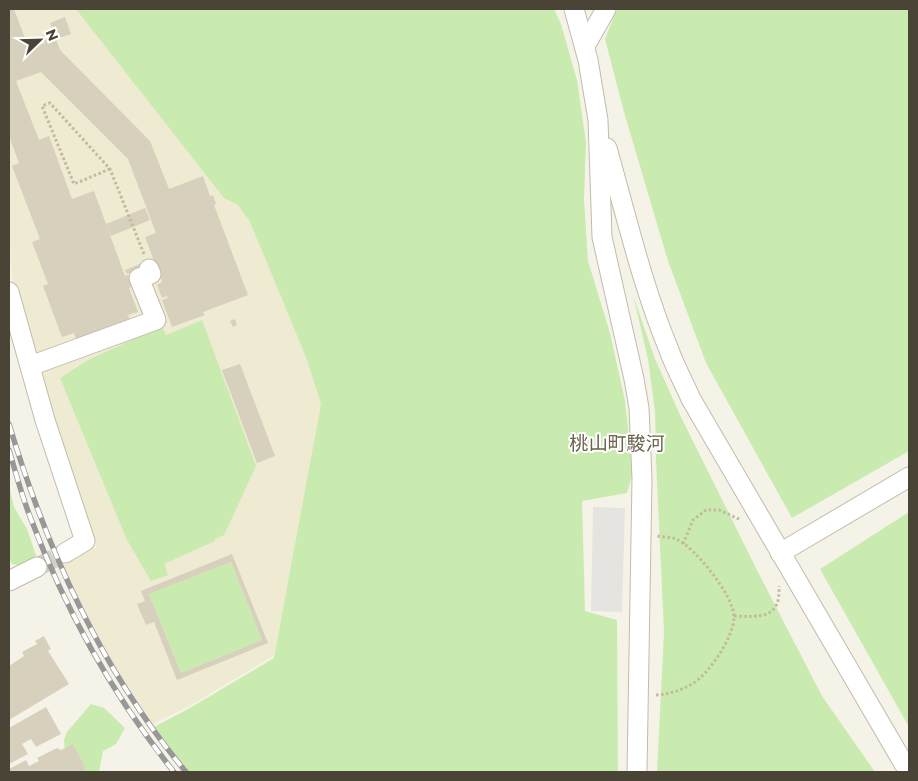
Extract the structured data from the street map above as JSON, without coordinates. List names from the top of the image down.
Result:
{
  "districts": ["桃山町駿河"],
  "north": "top right"
}
